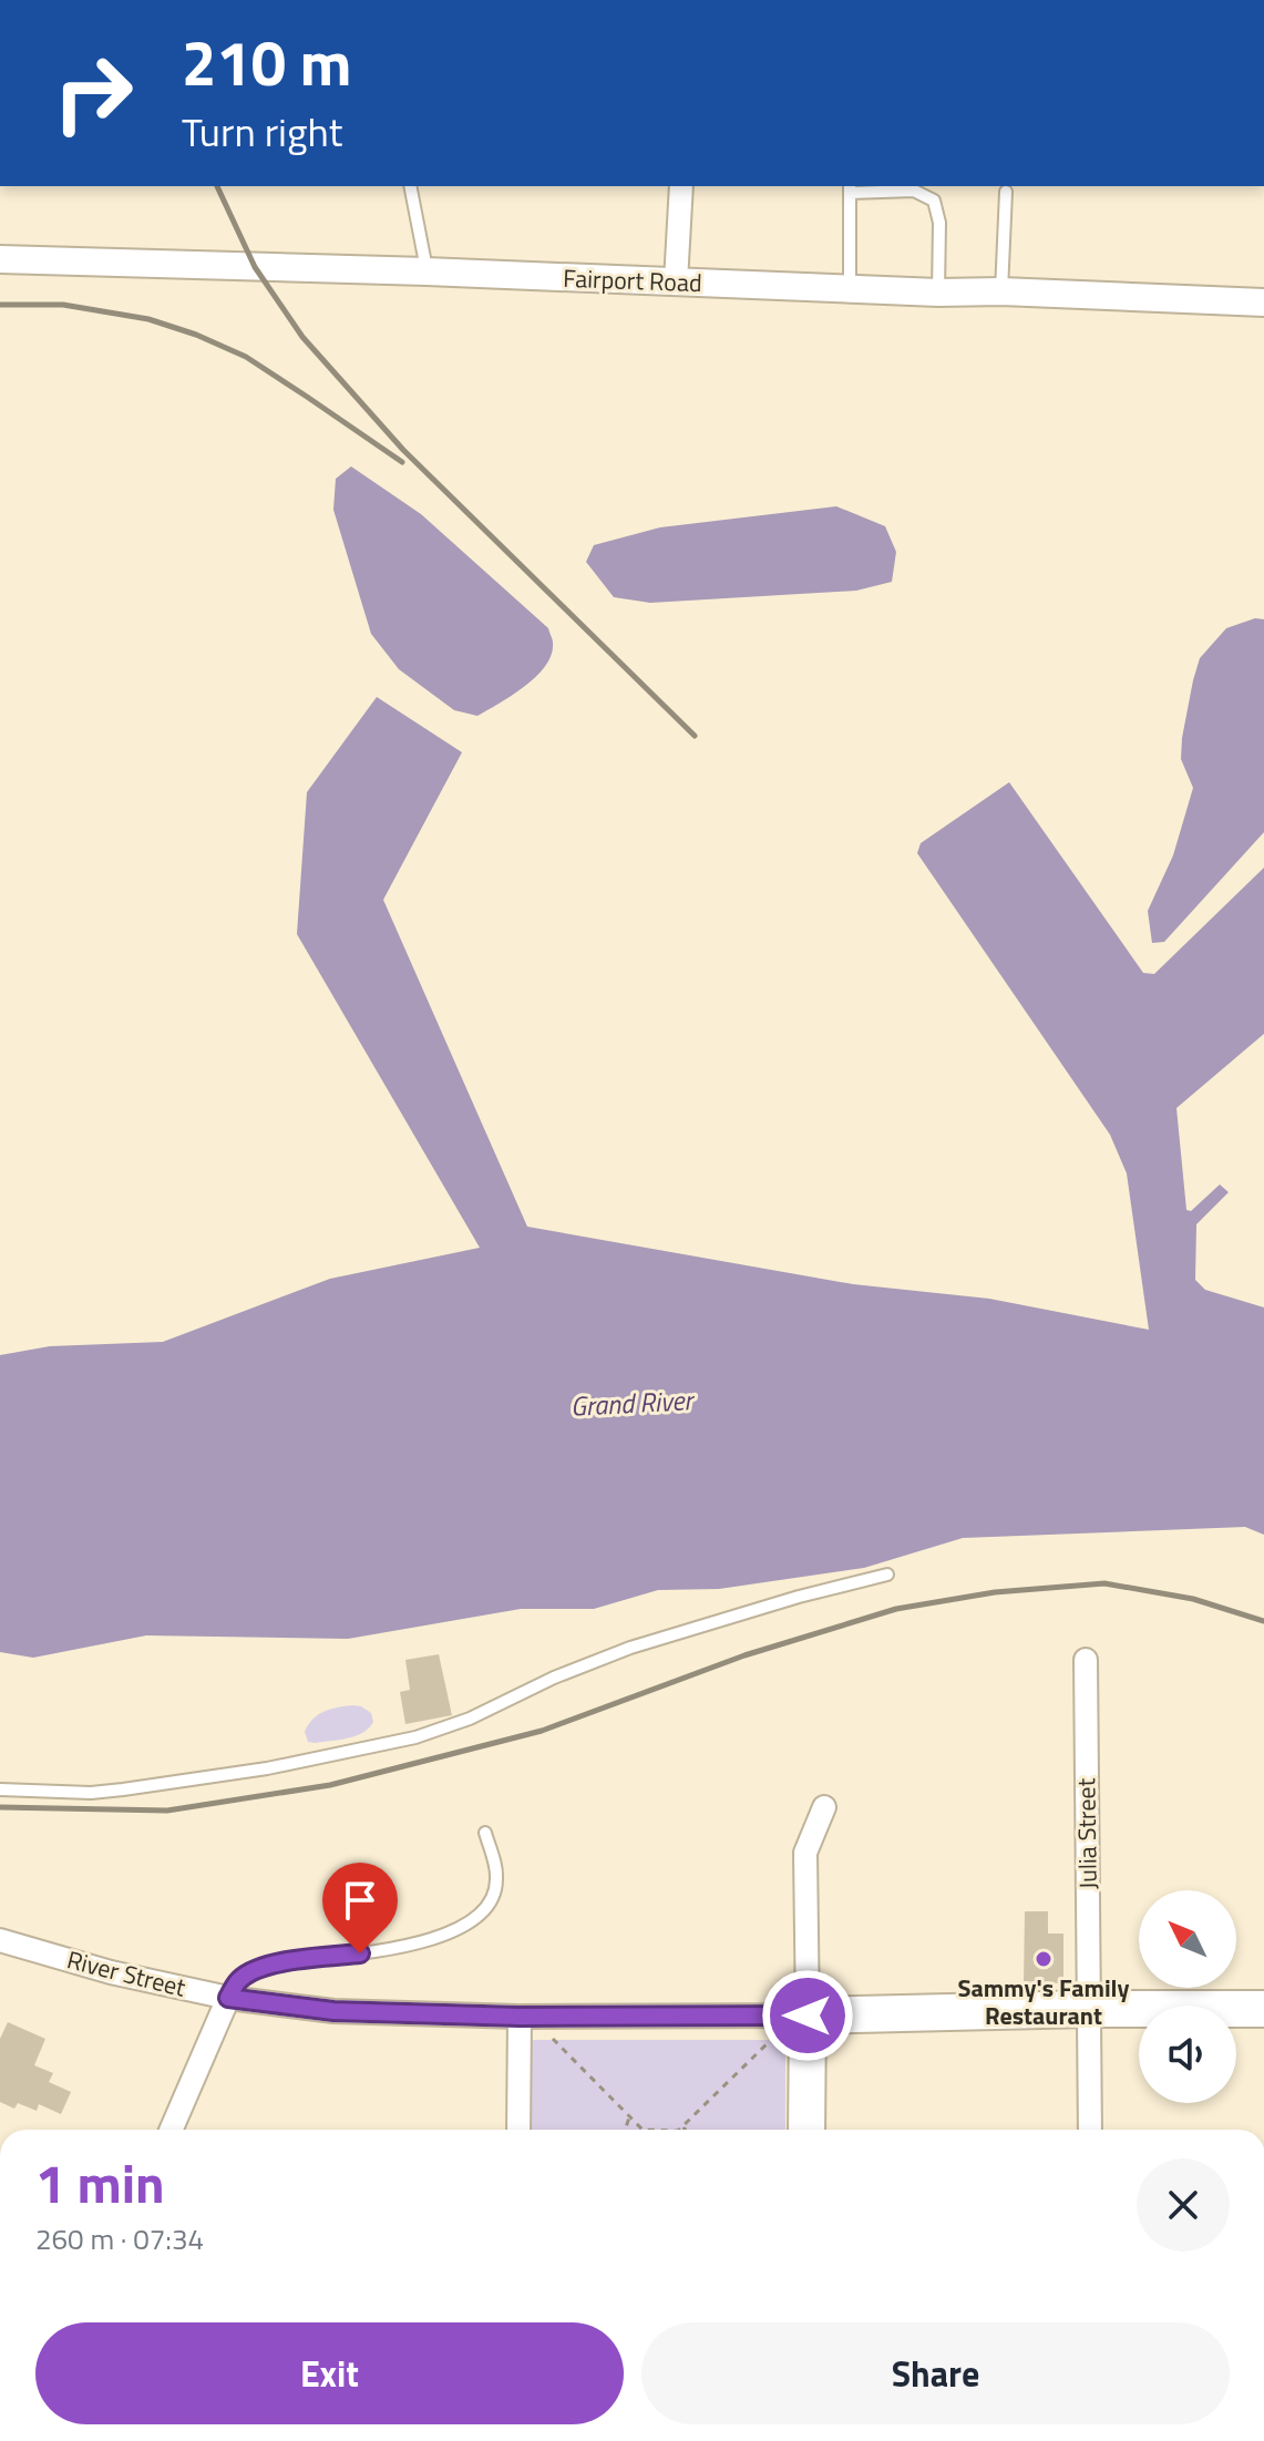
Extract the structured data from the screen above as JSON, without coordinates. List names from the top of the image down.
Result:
{
  "streets": {
    "main road": ["River Street"],
    "street": ["Fairport Road", "Julia Street"]
  },
  "crossings": [
    ["Julia Street", "River Street"]
  ],
  "water": ["Grand River"],
  "places": ["Sammy's Family Restaurant"],
  "north": "top left",
  "page": {
    "turn": ["210 m", "Turn right"],
    "heading": ["1 min", "260 m · 07:34"],
    "buttons": ["Exit", "Share"]
  }
}
